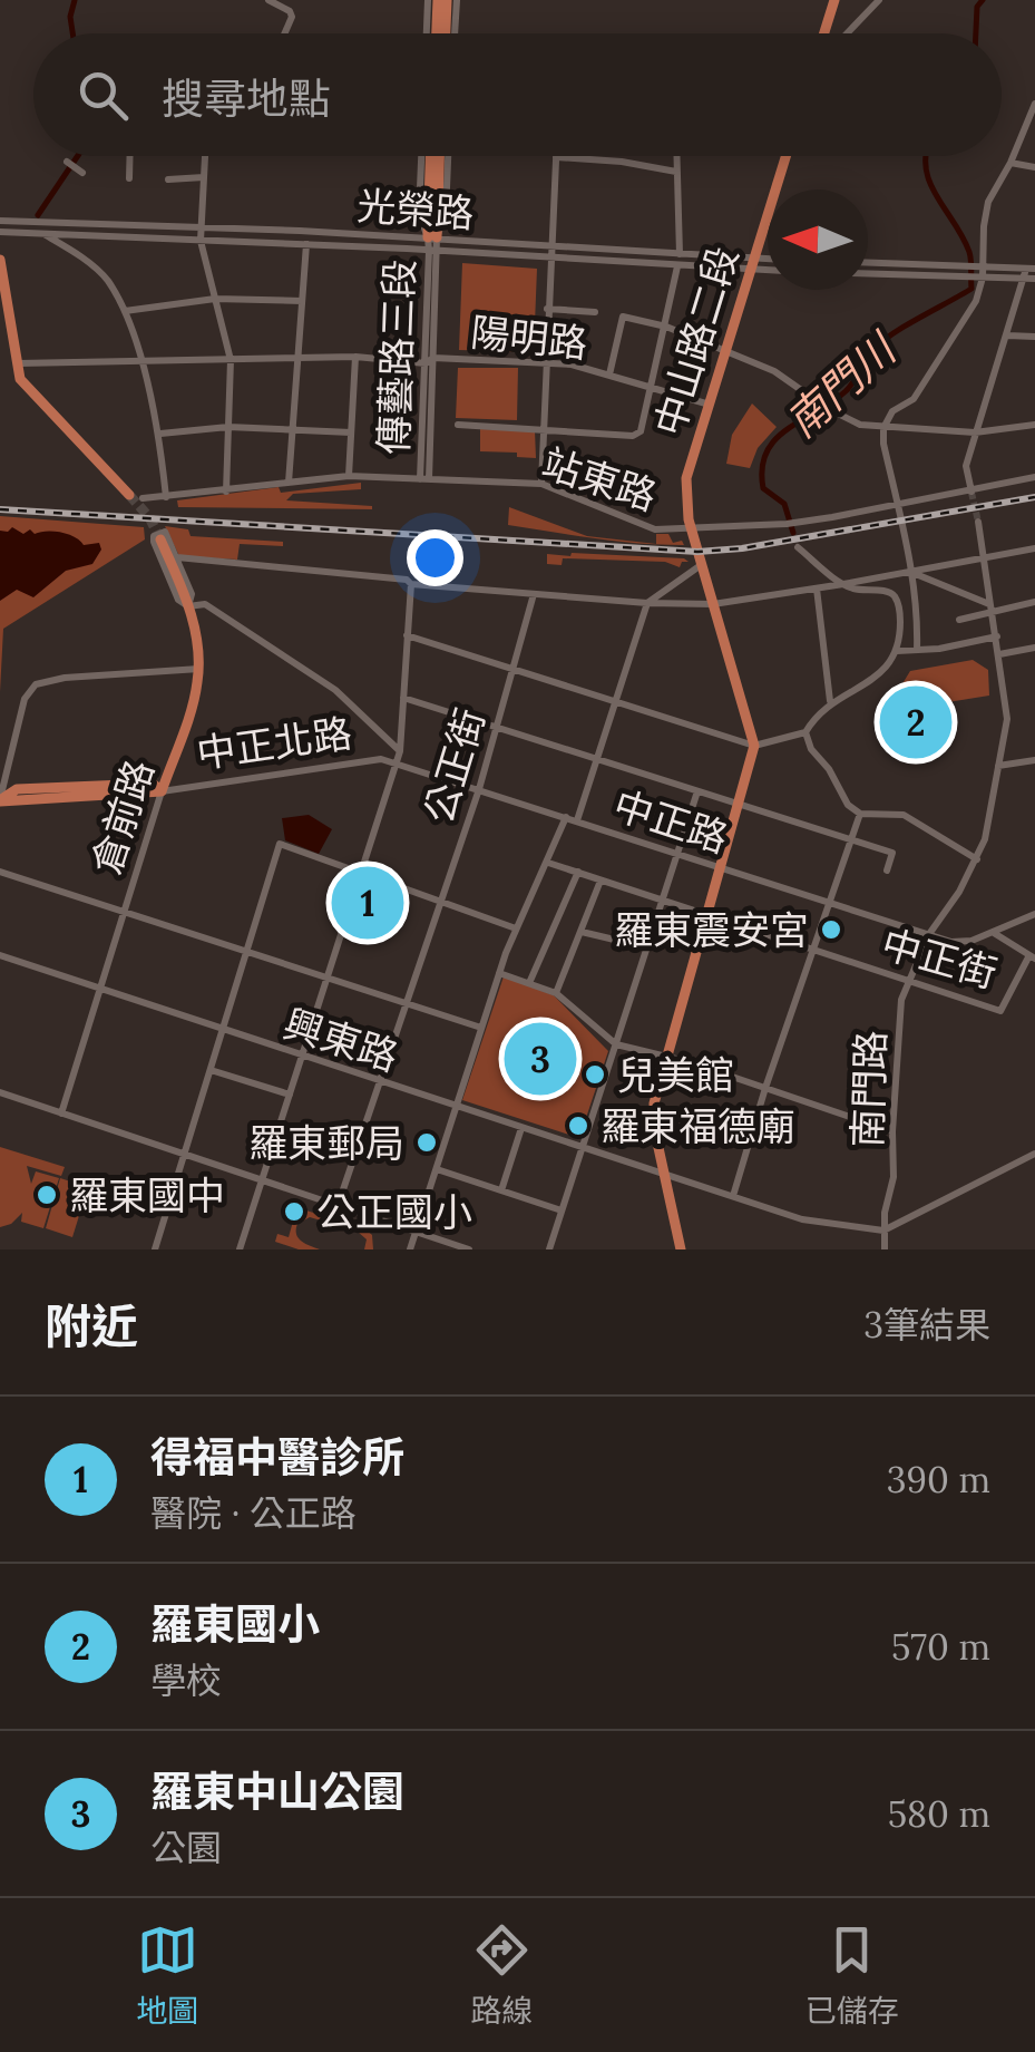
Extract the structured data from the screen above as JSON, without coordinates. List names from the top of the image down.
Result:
{
  "streets": {
    "main road": ["中山路二段", "中正北路", "倉前路"],
    "street": [
      "光榮路",
      "陽明路",
      "傳藝路三段",
      "站東路",
      "公正街",
      "中正路",
      "中正街",
      "興東路",
      "南門路"
    ]
  },
  "crossings": [
    ["光榮路", "中山路二段"],
    ["光榮路", "傳藝路三段"],
    ["陽明路", "中山路二段"],
    ["陽明路", "傳藝路三段"],
    ["中山路二段", "站東路"],
    ["傳藝路三段", "站東路"],
    ["中正北路", "倉前路"],
    ["中正北路", "中正路"],
    ["公正街", "中正路"],
    ["公正街", "興東路"],
    ["倉前路", "興東路"],
    ["中正路", "南門路"],
    ["中正街", "南門路"],
    ["興東路", "南門路"]
  ],
  "water": ["南門川"],
  "places": [
    "羅東震安宮",
    "兒美館",
    "羅東福德廟",
    "羅東郵局",
    "羅東國中",
    "公正國小"
  ],
  "north": "left",
  "page": {
    "search": "搜尋地點",
    "pins": ["2", "1", "3"],
    "heading": ["附近", "3筆結果"],
    "list": [
      {
        "mark": "1",
        "name": "得福中醫診所",
        "note": "醫院 · 公正路",
        "value": "390 m"
      },
      {
        "mark": "2",
        "name": "羅東國小",
        "note": "學校",
        "value": "570 m"
      },
      {
        "mark": "3",
        "name": "羅東中山公園",
        "note": "公園",
        "value": "580 m"
      }
    ],
    "nav": ["地圖", "路線", "已儲存"]
  }
}
